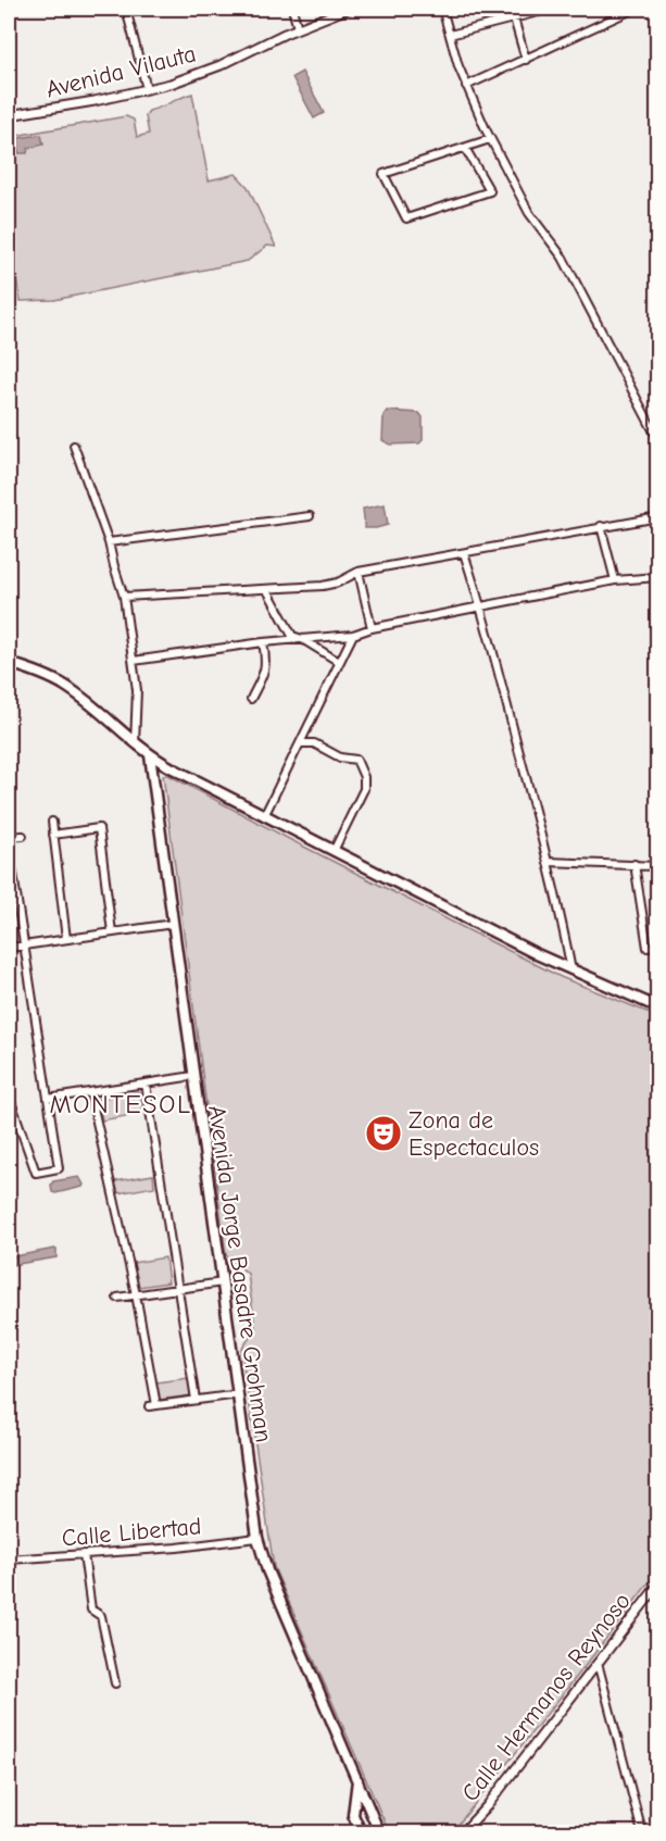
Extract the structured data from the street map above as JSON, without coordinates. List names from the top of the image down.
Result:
{
  "streets": {
    "main road": ["Avenida Jorge Basadre Grohman"],
    "street": ["Avenida Vilauta", "Calle Libertad", "Calle Hermanos Reynoso"]
  },
  "crossings": [
    ["Avenida Jorge Basadre Grohman", "Calle Libertad"]
  ],
  "districts": ["MONTESOL"],
  "places": {
    "theatre": ["Zona de Espectaculos"]
  }
}
